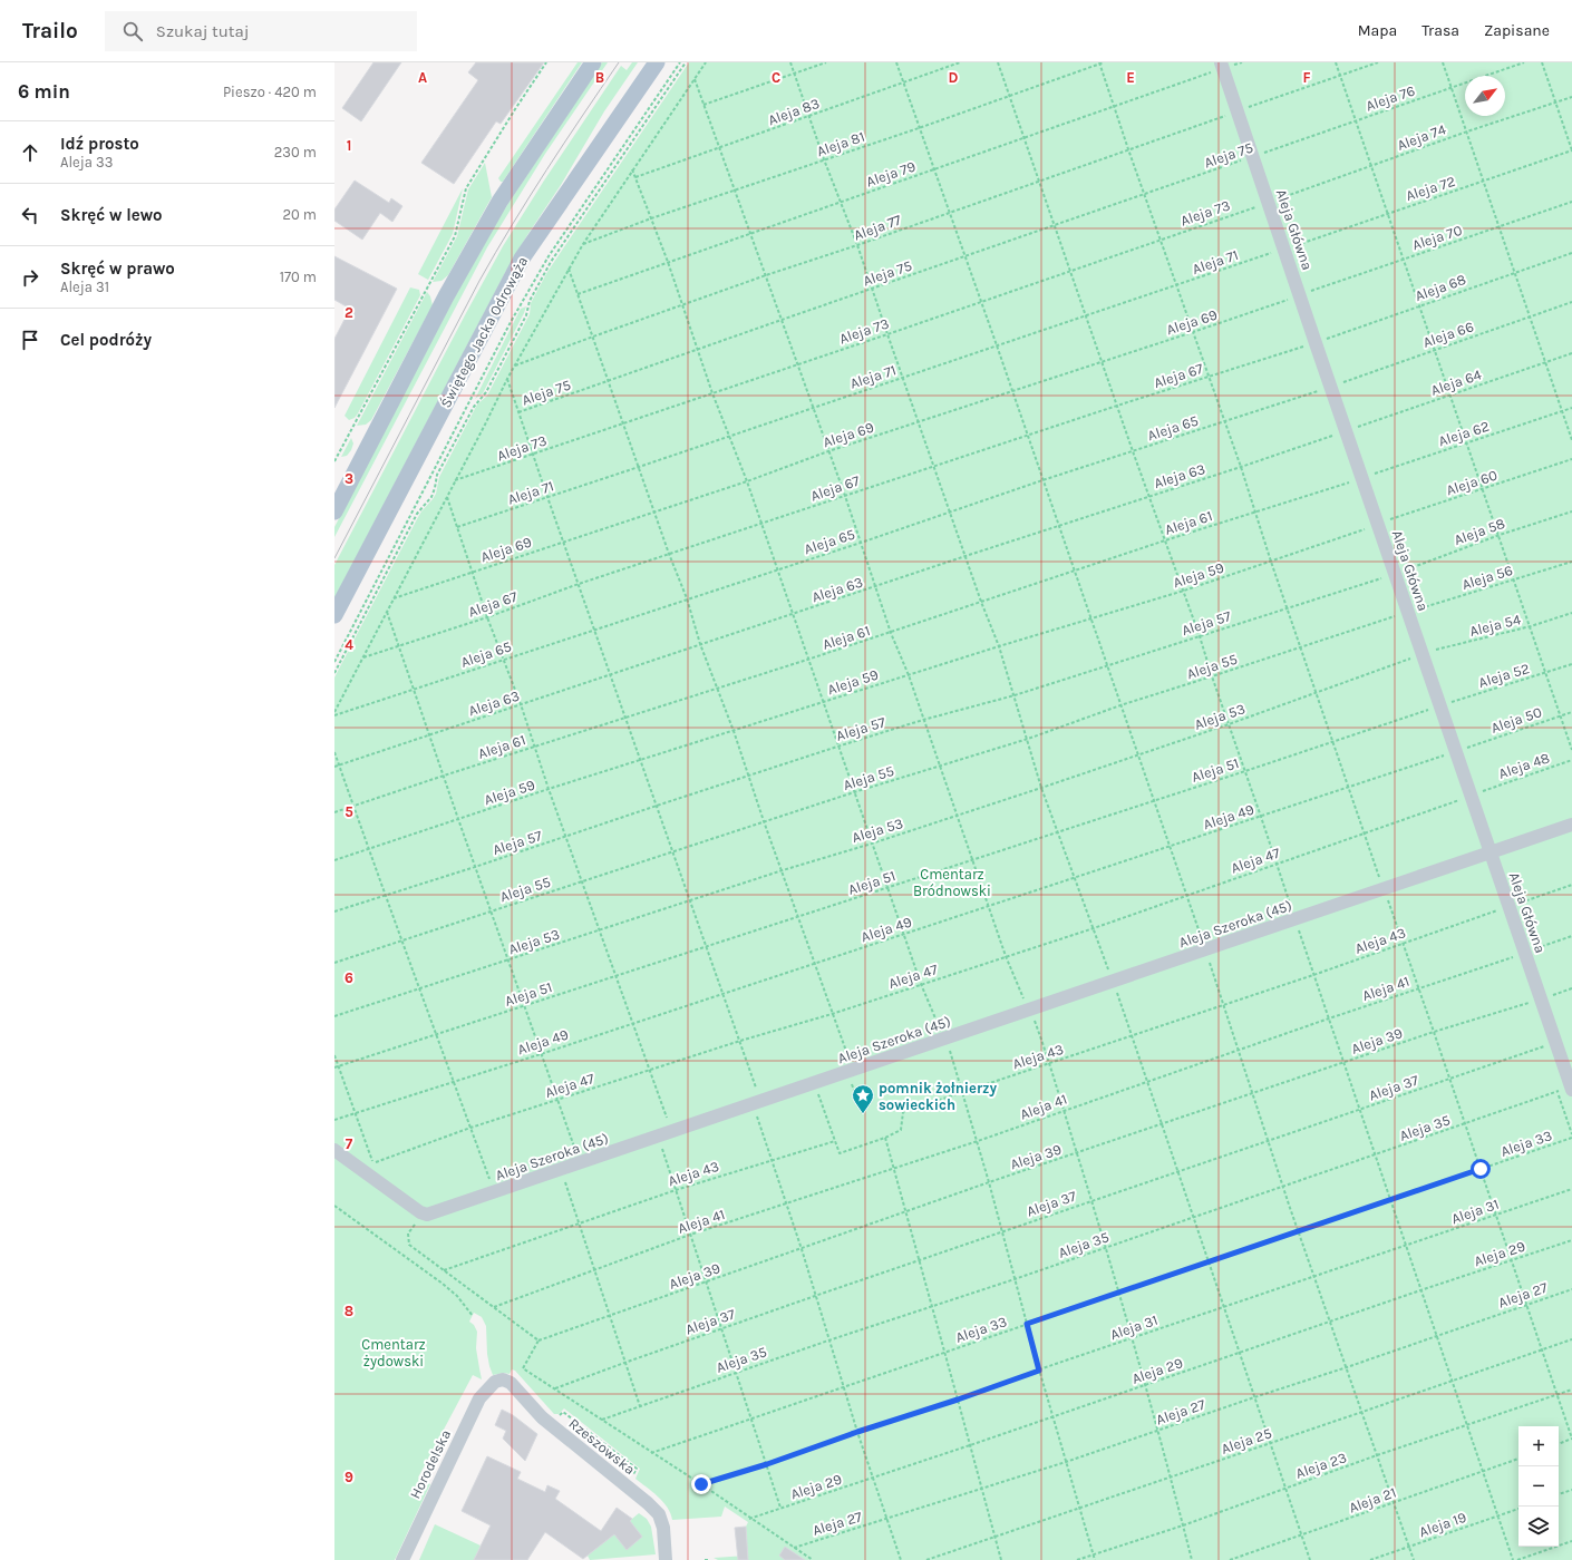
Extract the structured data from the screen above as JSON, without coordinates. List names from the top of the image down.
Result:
{
  "streets": {
    "main road": ["Świętego Jacka Odrowąża"],
    "street": [
      "Aleja Główna",
      "Aleja Szeroka (45)",
      "Rzeszowska",
      "Horodelska"
    ],
    "path": [
      "Aleja 76",
      "Aleja 83",
      "Aleja 74",
      "Aleja 81",
      "Aleja 75",
      "Aleja 79",
      "Aleja 72",
      "Aleja 73",
      "Aleja 77",
      "Aleja 70",
      "Aleja 71",
      "Aleja 68",
      "Aleja 69",
      "Aleja 66",
      "Aleja 67",
      "Aleja 64",
      "Aleja 65",
      "Aleja 62",
      "Aleja 63",
      "Aleja 60",
      "Aleja 61",
      "Aleja 58",
      "Aleja 59",
      "Aleja 56",
      "Aleja 57",
      "Aleja 54",
      "Aleja 55",
      "Aleja 52",
      "Aleja 53",
      "Aleja 50",
      "Aleja 48",
      "Aleja 51",
      "Aleja 49",
      "Aleja 47",
      "Aleja 43",
      "Aleja 41",
      "Aleja 39",
      "Aleja 37",
      "Aleja 35",
      "Aleja 33",
      "Aleja 31",
      "Aleja 29",
      "Aleja 27",
      "Aleja 25",
      "Aleja 23",
      "Aleja 21",
      "Aleja 19"
    ]
  },
  "crossings": [
    ["Aleja 76", "Aleja 75"],
    ["Aleja 76", "Aleja Główna"],
    ["Aleja 74", "Aleja 73"],
    ["Aleja 74", "Aleja Główna"],
    ["Aleja 75", "Aleja Główna"],
    ["Aleja 72", "Aleja Główna"],
    ["Aleja 72", "Aleja 71"],
    ["Aleja 73", "Aleja Główna"],
    ["Aleja 77", "Aleja Główna"],
    ["Aleja Główna", "Aleja 70"],
    ["Aleja Główna", "Aleja 71"],
    ["Aleja Główna", "Aleja 68"],
    ["Aleja Główna", "Aleja 69"],
    ["Aleja Główna", "Aleja 66"],
    ["Aleja Główna", "Aleja 67"],
    ["Aleja Główna", "Aleja 64"],
    ["Aleja Główna", "Aleja 65"],
    ["Aleja Główna", "Aleja 62"],
    ["Aleja Główna", "Aleja 63"],
    ["Aleja Główna", "Aleja 60"],
    ["Aleja Główna", "Aleja 61"],
    ["Aleja Główna", "Aleja 58"],
    ["Aleja Główna", "Aleja 59"],
    ["Aleja Główna", "Aleja 56"],
    ["Aleja Główna", "Aleja 57"],
    ["Aleja Główna", "Aleja 54"],
    ["Aleja Główna", "Aleja 55"],
    ["Aleja Główna", "Aleja 52"],
    ["Aleja Główna", "Aleja 53"],
    ["Aleja Główna", "Aleja 48"],
    ["Aleja Główna", "Aleja 51"],
    ["Aleja Główna", "Aleja 47"],
    ["Aleja Główna", "Aleja Szeroka (45)"],
    ["Aleja Główna", "Aleja 43"],
    ["Aleja Główna", "Aleja 41"],
    ["Aleja Główna", "Aleja 39"],
    ["Aleja Główna", "Aleja 37"],
    ["Aleja Główna", "Aleja 35"],
    ["Aleja 70", "Aleja 69"],
    ["Aleja 68", "Aleja 67"],
    ["Aleja 66", "Aleja 65"],
    ["Aleja 64", "Aleja 63"],
    ["Aleja 62", "Aleja 61"],
    ["Aleja 60", "Aleja 59"],
    ["Aleja 58", "Aleja 57"],
    ["Aleja 56", "Aleja 55"],
    ["Aleja 54", "Aleja 53"],
    ["Aleja 52", "Aleja 51"],
    ["Aleja 48", "Aleja 47"],
    ["Aleja 49", "Aleja 47"],
    ["Rzeszowska", "Horodelska"]
  ],
  "parks": ["Cmentarz Bródnowski", "Cmentarz żydowski"],
  "places": {
    "place": ["pomnik żołnierzy sowieckich"]
  },
  "north": "top right",
  "page": {
    "header": "Trailo",
    "search": "Szukaj tutaj",
    "nav": ["Mapa", "Trasa", "Zapisane"],
    "heading": ["6 min", "Pieszo · 420 m"],
    "list": [
      ["Idź prosto", "Aleja 33", "230 m"],
      ["Skręć w lewo", "20 m"],
      ["Skręć w prawo", "Aleja 31", "170 m"],
      "Cel podróży"
    ],
    "map_buttons": ["+", "−"]
  },
  "grid": {
    "columns": [
      "A",
      "B",
      "C",
      "D",
      "E",
      "F"
    ],
    "rows": [
      "1",
      "2",
      "3",
      "4",
      "5",
      "6",
      "7",
      "8",
      "9"
    ]
  }
}
